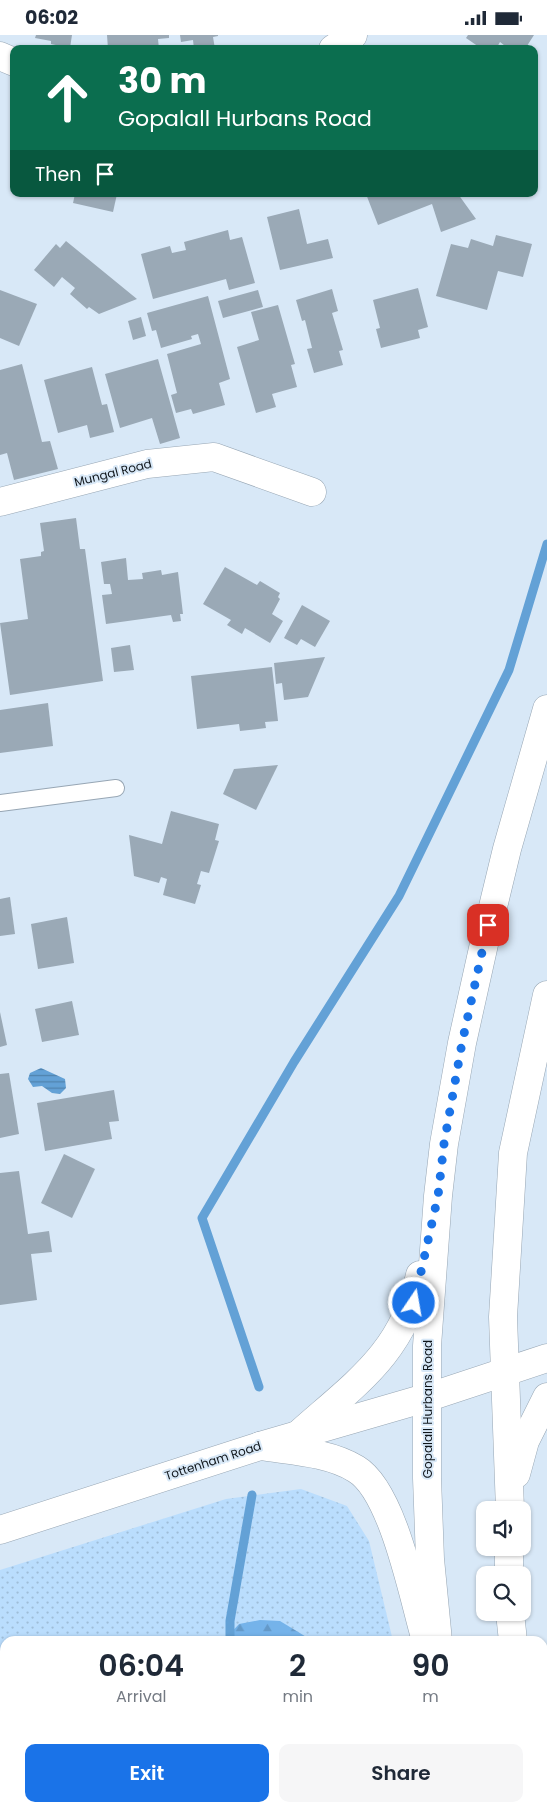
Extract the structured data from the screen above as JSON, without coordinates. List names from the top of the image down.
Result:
{
  "streets": {
    "main road": ["Mungal Road", "Gopalall Hurbans Road", "Tottenham Road"]
  },
  "crossings": [
    ["Gopalall Hurbans Road", "Tottenham Road"]
  ],
  "page": {
    "status": "06:02",
    "turn": ["30 m", "Gopalall Hurbans Road"],
    "then": "Then",
    "eta": [
      "06:04",
      "Arrival",
      "2",
      "min",
      "90",
      "m"
    ],
    "buttons": ["Exit", "Share"]
  }
}
